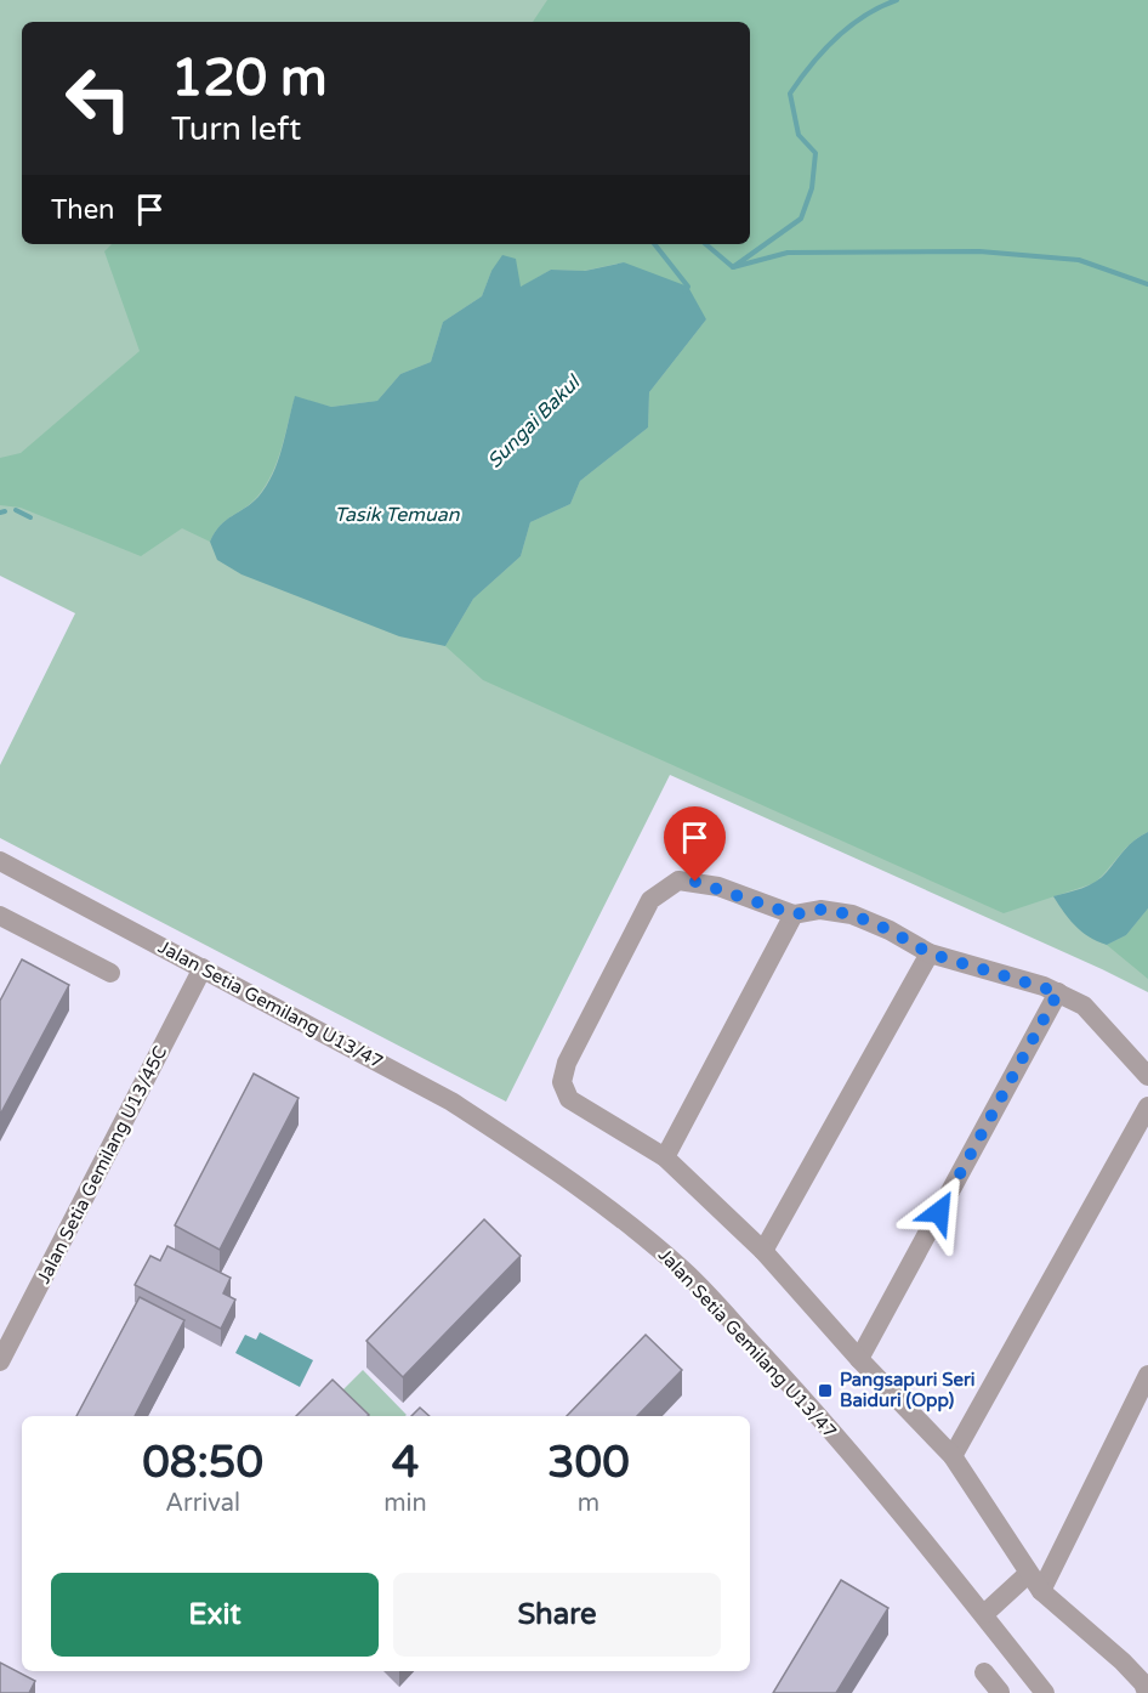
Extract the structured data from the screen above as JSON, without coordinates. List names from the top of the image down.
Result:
{
  "streets": {
    "street": ["Jalan Setia Gemilang U13/47", "Jalan Setia Gemilang U13/45C"]
  },
  "crossings": [
    ["Jalan Setia Gemilang U13/47", "Jalan Setia Gemilang U13/45C"]
  ],
  "water": ["Sungai Bakul", "Tasik Temuan"],
  "places": {
    "transit": ["Pangsapuri Seri Baiduri (Opp)"]
  },
  "page": {
    "turn": ["120 m", "Turn left"],
    "then": "Then",
    "eta": [
      "08:50",
      "Arrival",
      "4",
      "min",
      "300",
      "m"
    ],
    "buttons": ["Exit", "Share"]
  }
}
